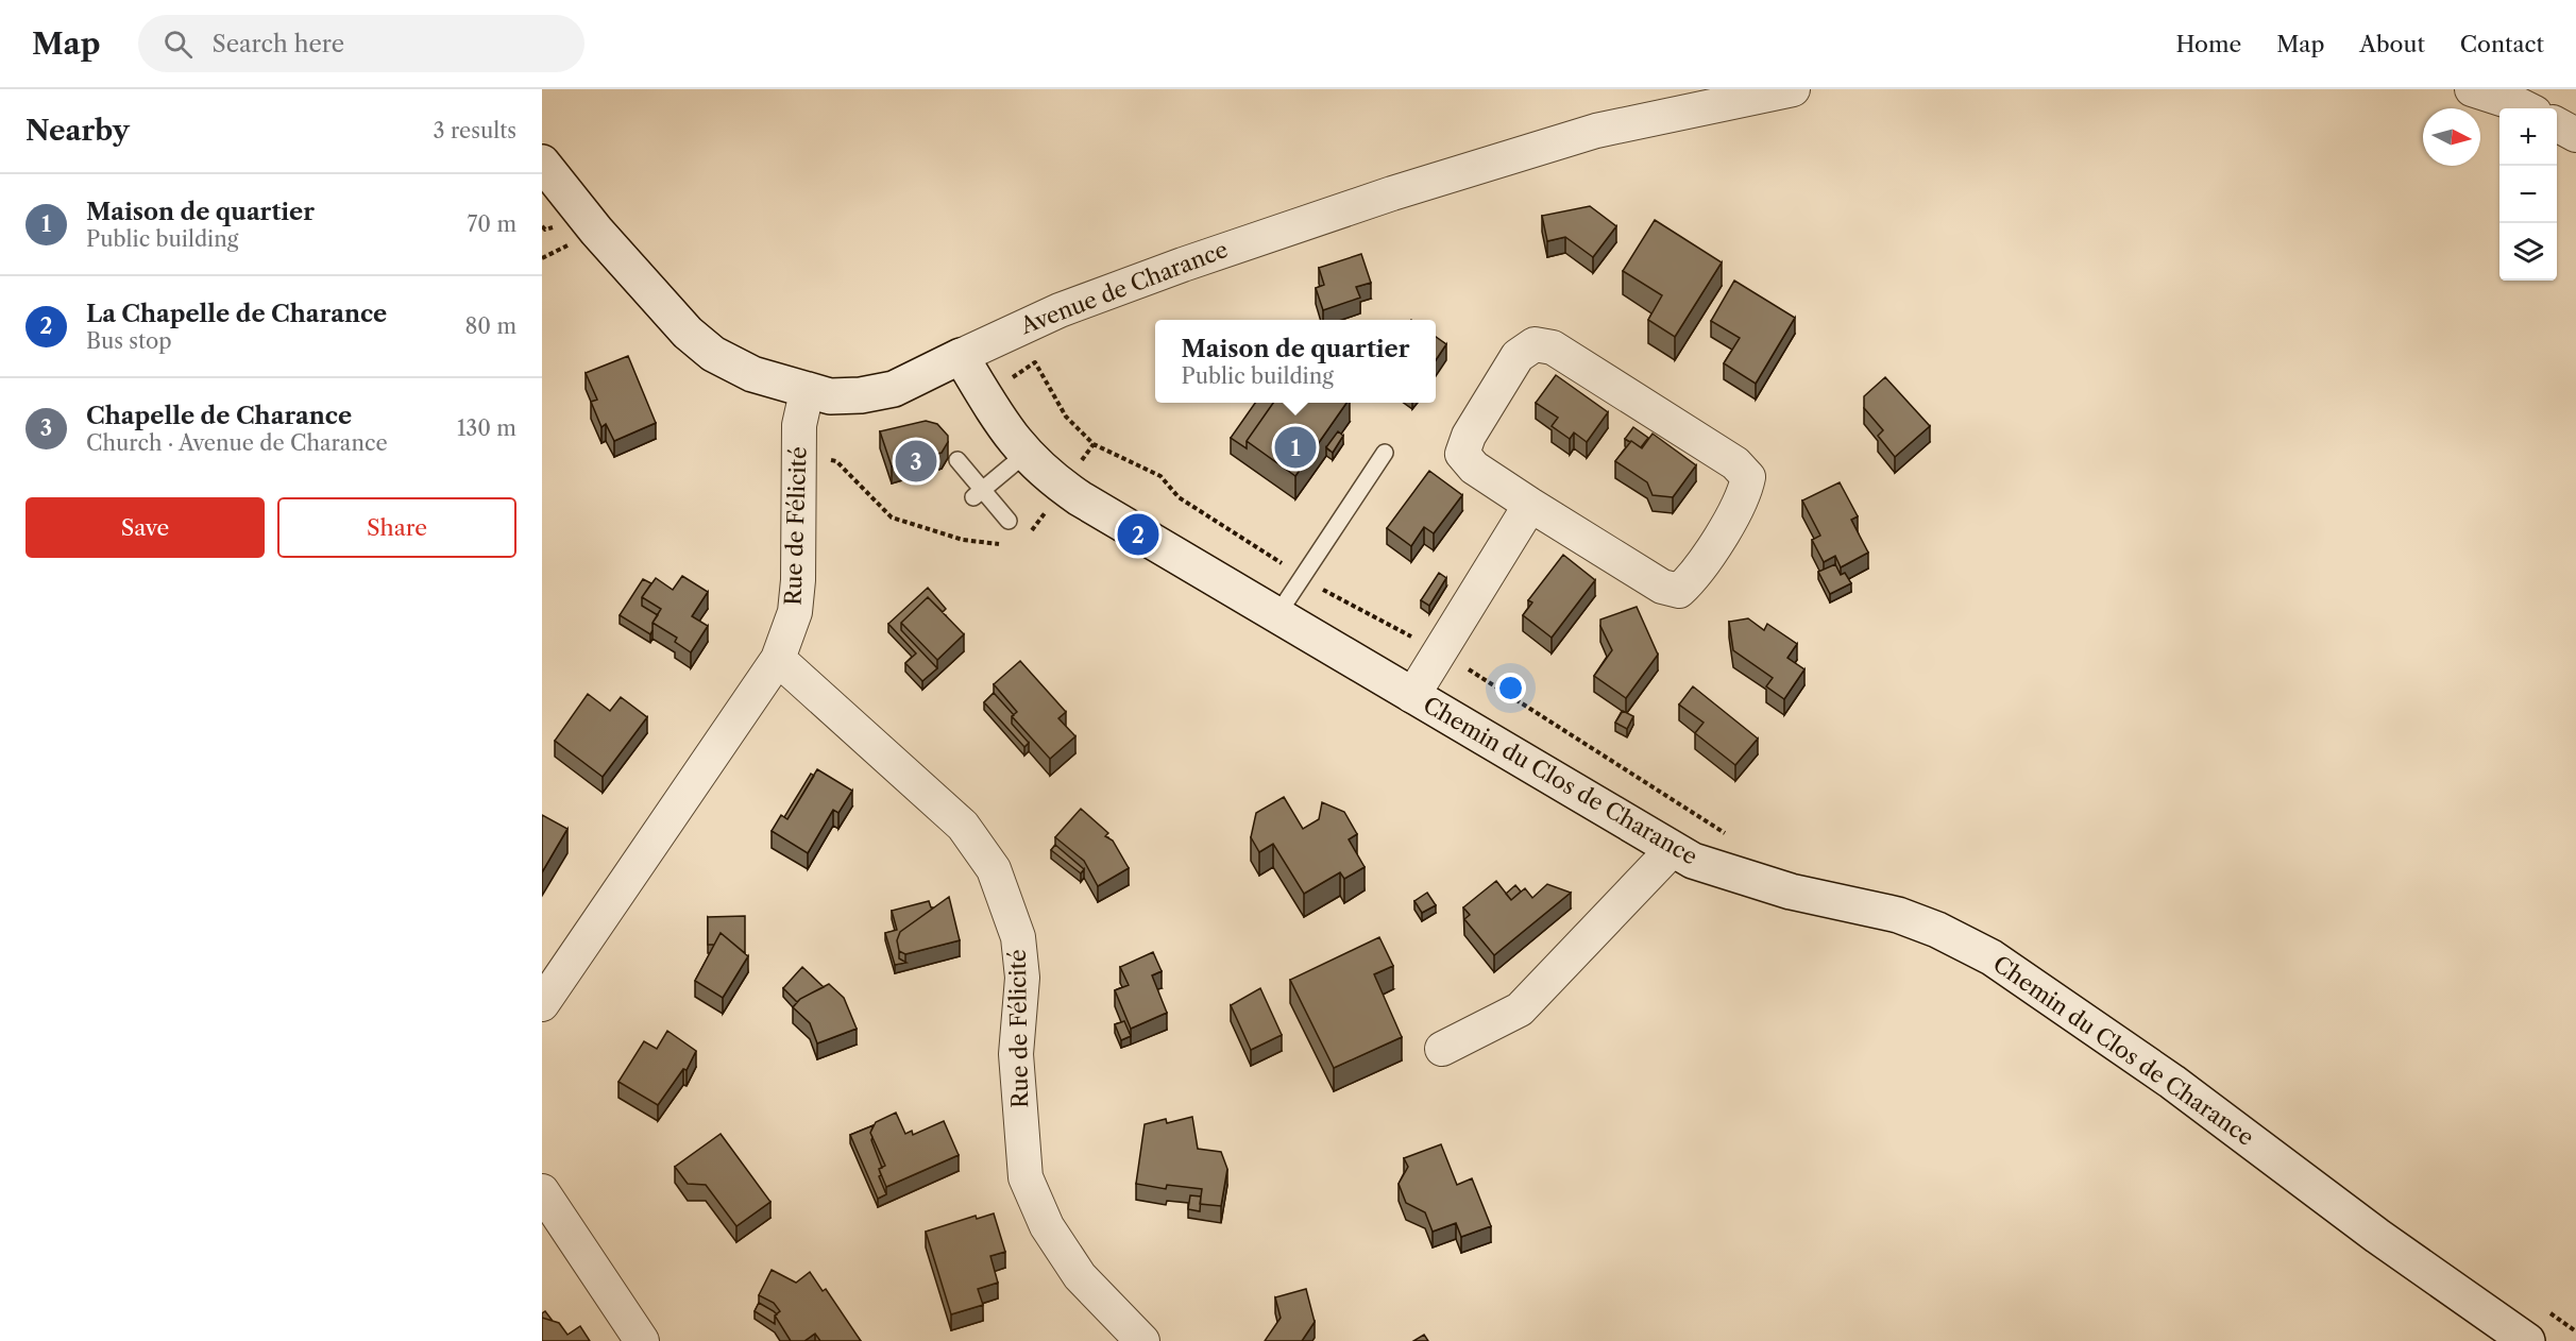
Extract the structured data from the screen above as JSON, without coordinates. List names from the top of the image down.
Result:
{
  "streets": {
    "street": ["Avenue de Charance", "Rue de Félicité", "Chemin du Clos de Charance"]
  },
  "crossings": [
    ["Avenue de Charance", "Rue de Félicité"],
    ["Avenue de Charance", "Chemin du Clos de Charance"]
  ],
  "north": "right",
  "page": {
    "header": "Map",
    "search": "Search here",
    "nav": [
      "Home",
      "Map",
      "About",
      "Contact"
    ],
    "heading": ["Nearby", "3 results"],
    "map_buttons": ["+", "−"],
    "list": [
      {
        "mark": "1",
        "name": "Maison de quartier",
        "note": "Public building",
        "value": "70 m"
      },
      {
        "mark": "2",
        "name": "La Chapelle de Charance",
        "note": "Bus stop",
        "value": "80 m"
      },
      {
        "mark": "3",
        "name": "Chapelle de Charance",
        "note": "Church · Avenue de Charance",
        "value": "130 m"
      }
    ],
    "popup": ["Maison de quartier", "Public building"],
    "pins": ["1", "3", "2"],
    "buttons": ["Save", "Share"]
  }
}
